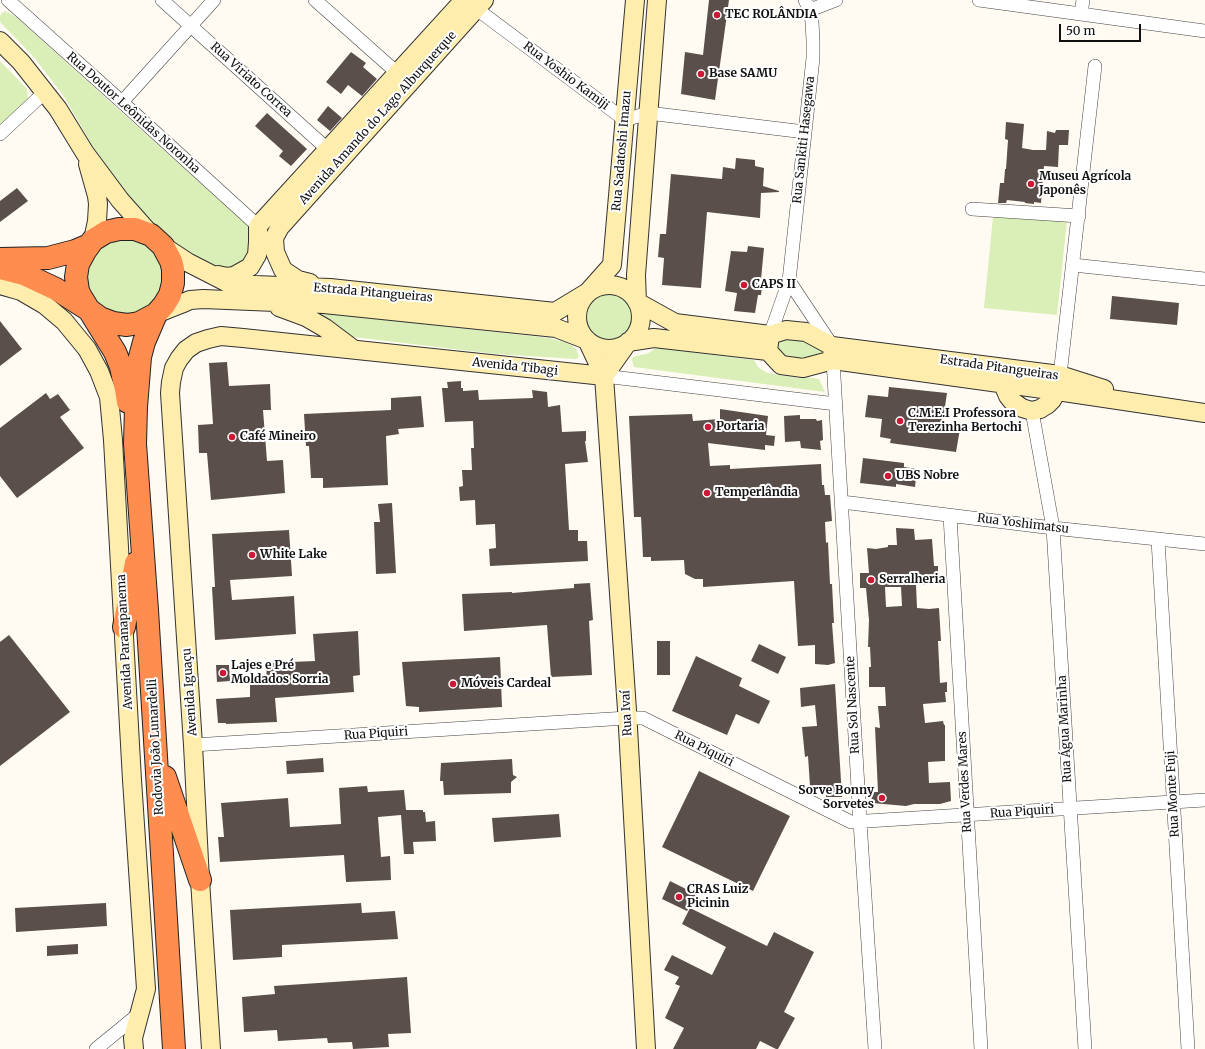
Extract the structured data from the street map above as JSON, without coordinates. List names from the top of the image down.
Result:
{
  "streets": {
    "highway": ["Rodovia João Lunardelli"],
    "street": [
      "Rua Yoshio Kamiji",
      "Rua Viriato Correa",
      "Rua Doutor Leônidas Noronha",
      "Avenida Amando do Lago Alburquerque",
      "Rua Sankiti Hasegawa",
      "Rua Sadatoshi Imazu",
      "Estrada Pitangueiras",
      "Avenida Tibagi",
      "Rua Yoshimatsu",
      "Avenida Paranapanema",
      "Avenida Iguaçu",
      "Rua Sol Nascente",
      "Rua Ivaí",
      "Rua Água Marinha",
      "Rua Piquiri",
      "Rua Verdes Mares",
      "Rua Monte Fuji"
    ]
  },
  "crossings": [
    ["Rua Yoshio Kamiji", "Avenida Amando do Lago Alburquerque"],
    ["Rua Yoshio Kamiji", "Rua Sadatoshi Imazu"],
    ["Rua Viriato Correa", "Avenida Amando do Lago Alburquerque"],
    ["Rua Doutor Leônidas Noronha", "Avenida Amando do Lago Alburquerque"],
    ["Avenida Amando do Lago Alburquerque", "Estrada Pitangueiras"],
    ["Rua Sadatoshi Imazu", "Estrada Pitangueiras"],
    ["Rua Sadatoshi Imazu", "Rua Ivaí"],
    ["Estrada Pitangueiras", "Rua Sol Nascente"],
    ["Estrada Pitangueiras", "Rua Ivaí"],
    ["Estrada Pitangueiras", "Rodovia João Lunardelli"],
    ["Avenida Tibagi", "Avenida Iguaçu"],
    ["Avenida Tibagi", "Rua Sol Nascente"],
    ["Avenida Tibagi", "Rua Ivaí"],
    ["Rua Yoshimatsu", "Rua Sol Nascente"],
    ["Rua Yoshimatsu", "Rua Água Marinha"],
    ["Rua Yoshimatsu", "Rua Verdes Mares"],
    ["Rua Yoshimatsu", "Rua Monte Fuji"],
    ["Avenida Iguaçu", "Rua Piquiri"],
    ["Rua Sol Nascente", "Rua Piquiri"],
    ["Rua Ivaí", "Rua Piquiri"],
    ["Rua Água Marinha", "Rua Piquiri"],
    ["Rua Piquiri", "Rua Verdes Mares"],
    ["Rua Piquiri", "Rua Monte Fuji"]
  ],
  "places": [
    "TEC ROLÂNDIA",
    "Base SAMU",
    "Museu Agrícola Japonês",
    "CAPS II",
    "C.M.E.I Professora Terezinha Bertochi",
    "Portaria",
    "Café Mineiro",
    "UBS Nobre",
    "Temperlândia",
    "White Lake",
    "Serralheria",
    "Lajes e Pré Moldados Sorria",
    "Móveis Cardeal",
    "Sorve Bonny Sorvetes",
    "CRAS Luiz Picinin"
  ],
  "scale_bar": "50 m"
}
